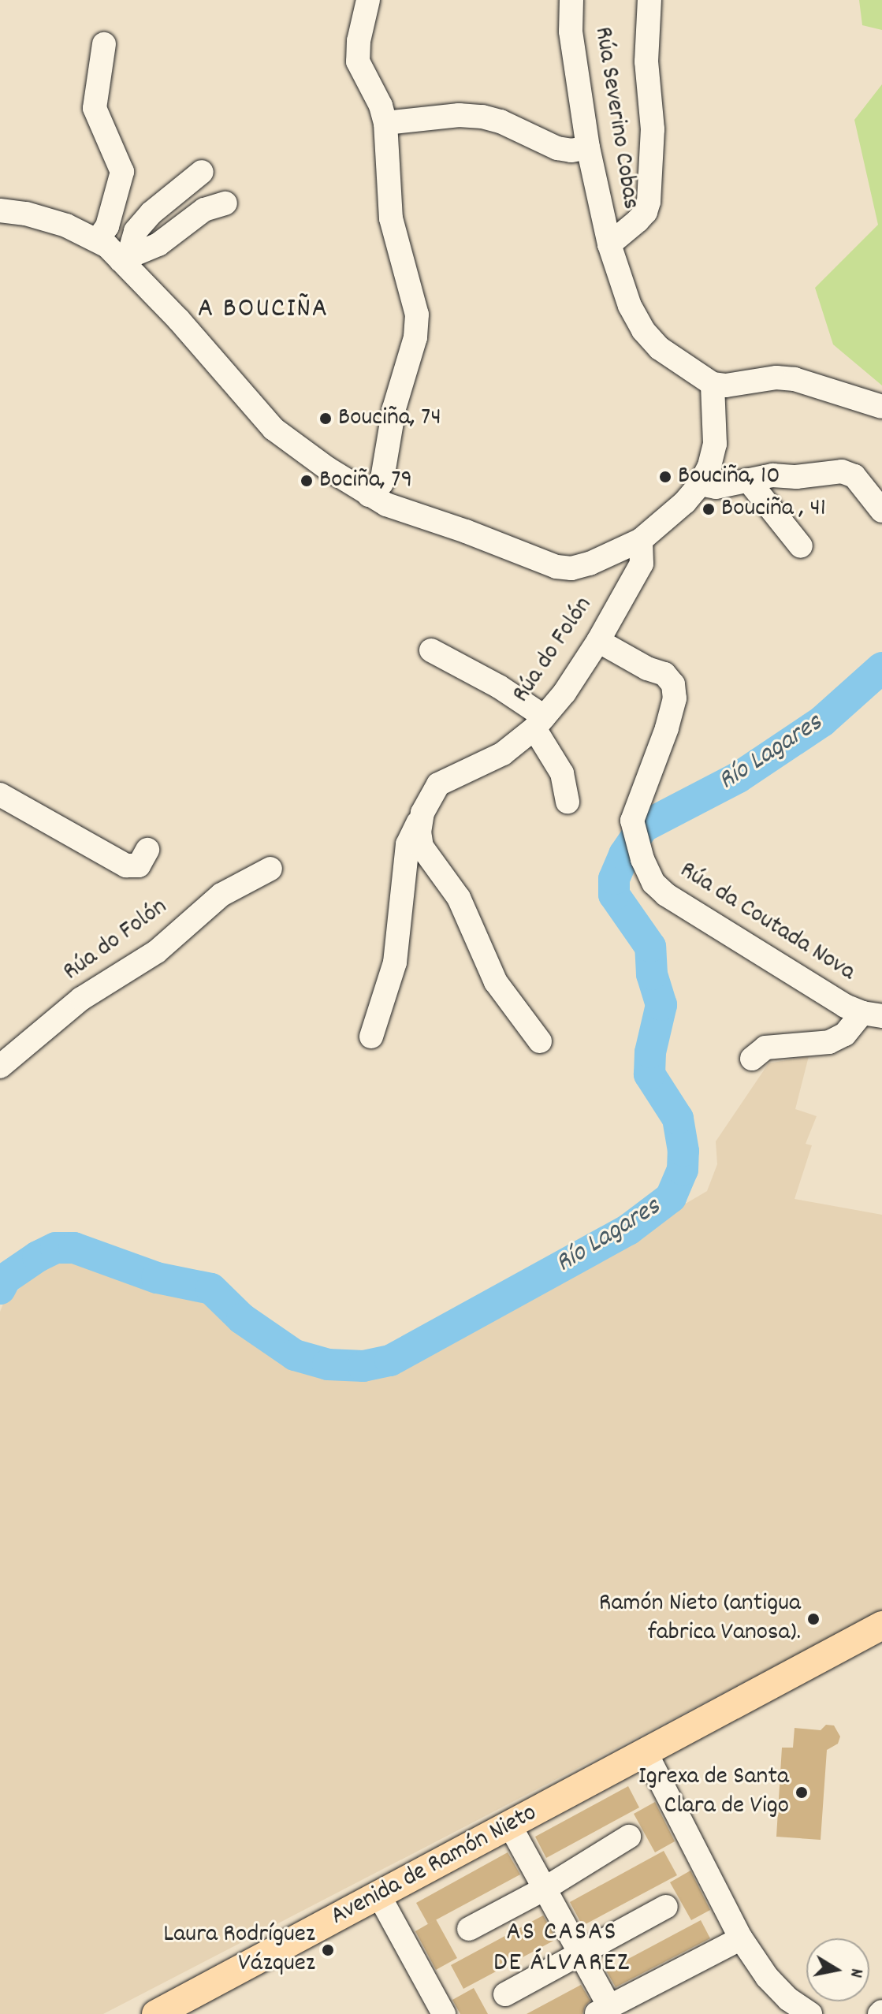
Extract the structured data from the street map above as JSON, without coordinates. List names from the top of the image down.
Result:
{
  "streets": {
    "main road": ["Avenida de Ramón Nieto"],
    "street": ["Rúa Severino Cobas", "Rúa do Folón", "Rúa da Coutada Nova"]
  },
  "crossings": [
    ["Rúa do Folón", "Rúa da Coutada Nova"]
  ],
  "districts": ["A BOUCIÑA", "AS CASAS DE ÁLVAREZ"],
  "water": ["Río Lagares"],
  "places": [
    "Bouciña, 74",
    "Bouciña, 10",
    "Bociña, 79",
    "Bouciña , 41",
    "Ramón Nieto (antigua fabrica Vanosa).",
    "Igrexa de Santa Clara de Vigo",
    "Laura Rodríguez Vázquez"
  ],
  "north": "right"
}
